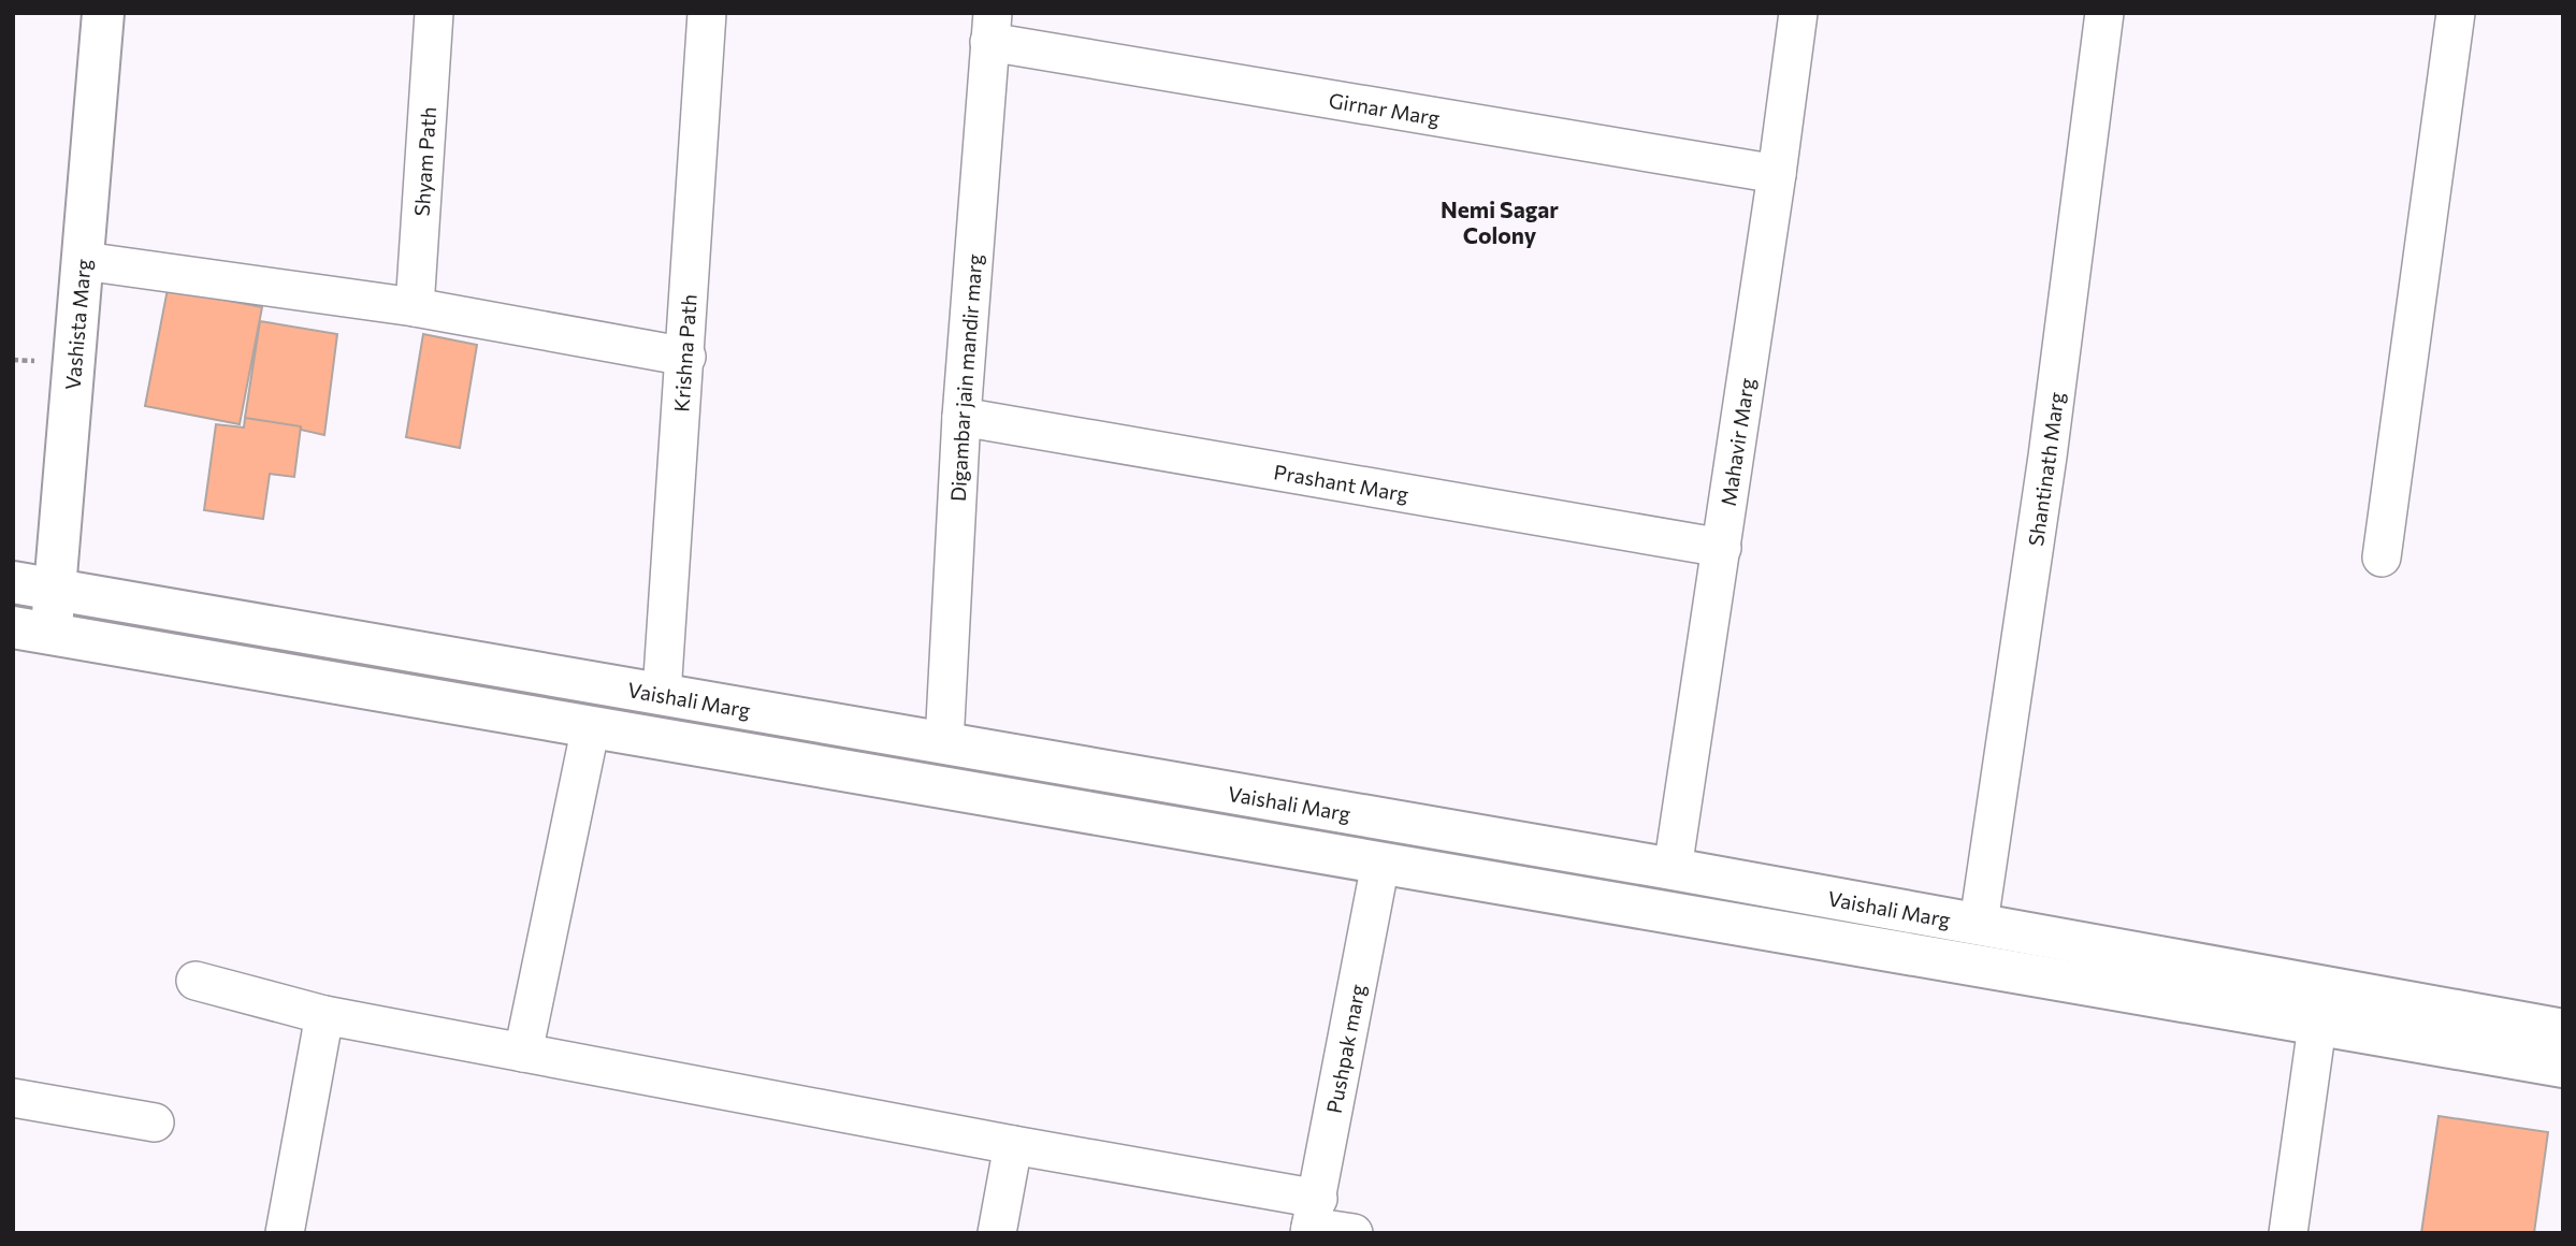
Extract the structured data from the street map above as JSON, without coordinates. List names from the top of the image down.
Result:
{
  "streets": {
    "street": [
      "Girnar Marg",
      "Shyam Path",
      "Vashista Marg",
      "Krishna Path",
      "Digambar jain mandir marg",
      "Mahavir Marg",
      "Shantinath Marg",
      "Prashant Marg",
      "Vaishali Marg",
      "Pushpak marg"
    ]
  },
  "crossings": [
    ["Girnar Marg", "Digambar jain mandir marg"],
    ["Girnar Marg", "Mahavir Marg"],
    ["Vashista Marg", "Vaishali Marg"],
    ["Krishna Path", "Vaishali Marg"],
    ["Digambar jain mandir marg", "Prashant Marg"],
    ["Digambar jain mandir marg", "Vaishali Marg"],
    ["Mahavir Marg", "Prashant Marg"],
    ["Mahavir Marg", "Vaishali Marg"],
    ["Shantinath Marg", "Vaishali Marg"],
    ["Vaishali Marg", "Pushpak marg"]
  ],
  "districts": ["Nemi Sagar Colony"]
}
